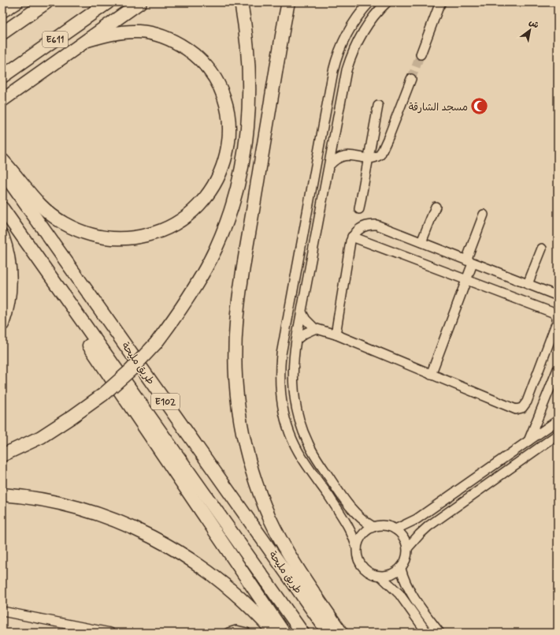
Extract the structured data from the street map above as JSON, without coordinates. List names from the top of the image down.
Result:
{
  "streets": {
    "highway": ["E611", "طريق مليحة", "E102"]
  },
  "places": {
    "mosque": ["مسجد الشارقة"]
  },
  "north": "top right"
}
